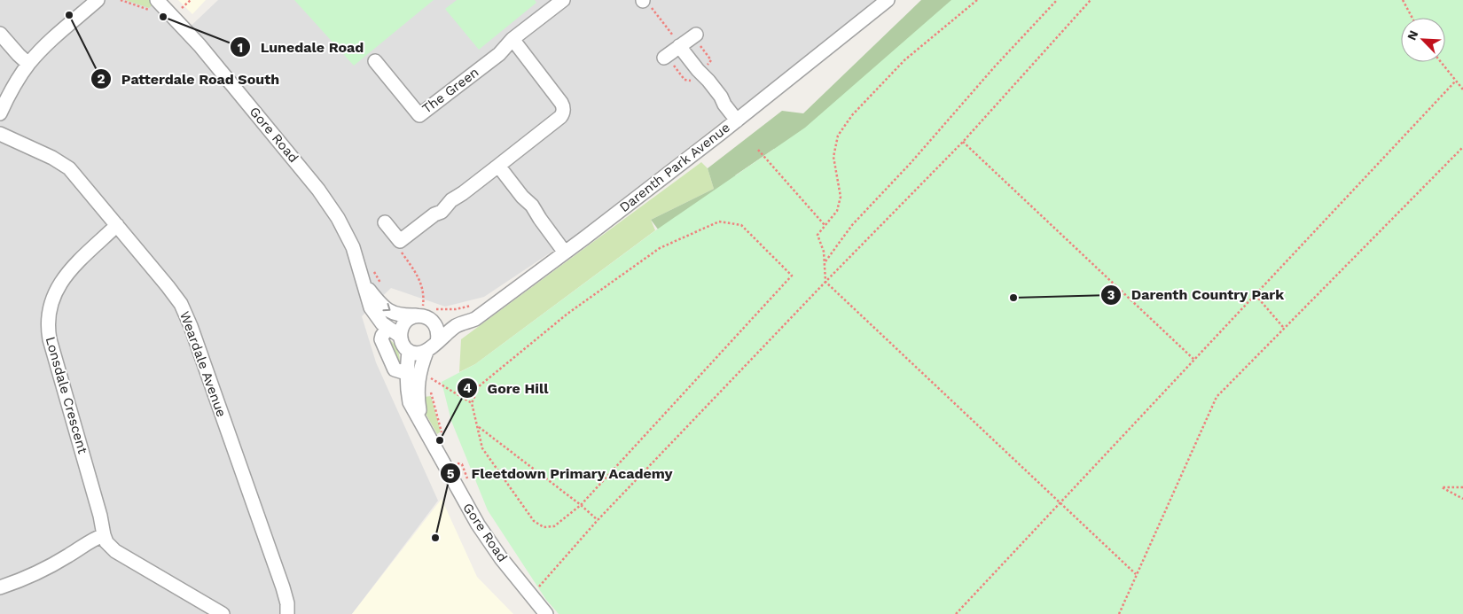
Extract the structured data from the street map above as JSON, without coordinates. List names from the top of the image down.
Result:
{
  "streets": {
    "street": [
      "The Green",
      "Gore Road",
      "Darenth Park Avenue",
      "Weardale Avenue",
      "Lonsdale Crescent"
    ]
  },
  "crossings": [
    ["Gore Road", "Darenth Park Avenue"],
    ["Weardale Avenue", "Lonsdale Crescent"]
  ],
  "places": [
    "Patterdale Road South",
    "Lunedale Road",
    "Darenth Country Park",
    "Gore Hill",
    "Fleetdown Primary Academy"
  ],
  "north": "top left"
}
